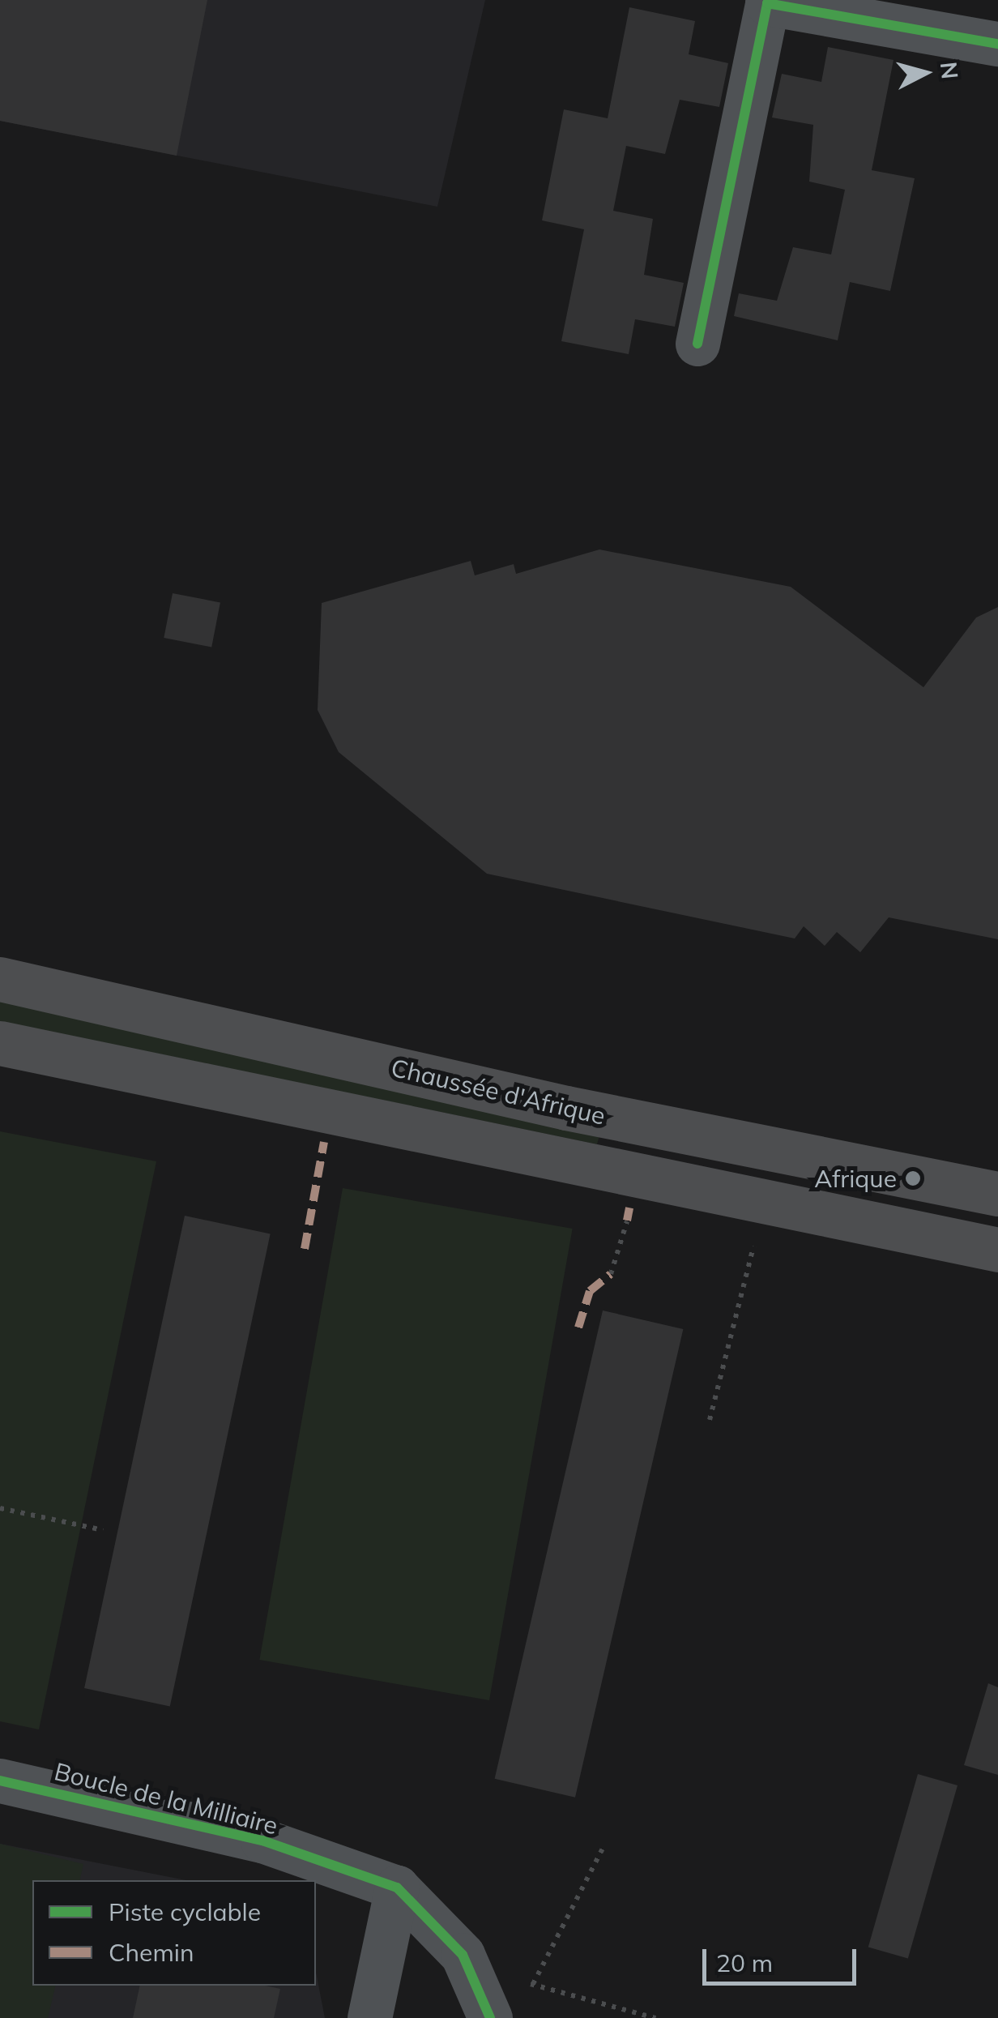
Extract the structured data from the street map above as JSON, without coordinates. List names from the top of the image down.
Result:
{
  "streets": {
    "main road": ["Chaussée d'Afrique"],
    "street": ["Boucle de la Milliaire"]
  },
  "places": ["Afrique"],
  "legend": ["Piste cyclable", "Chemin"],
  "scale_bar": "20 m",
  "north": "right"
}
